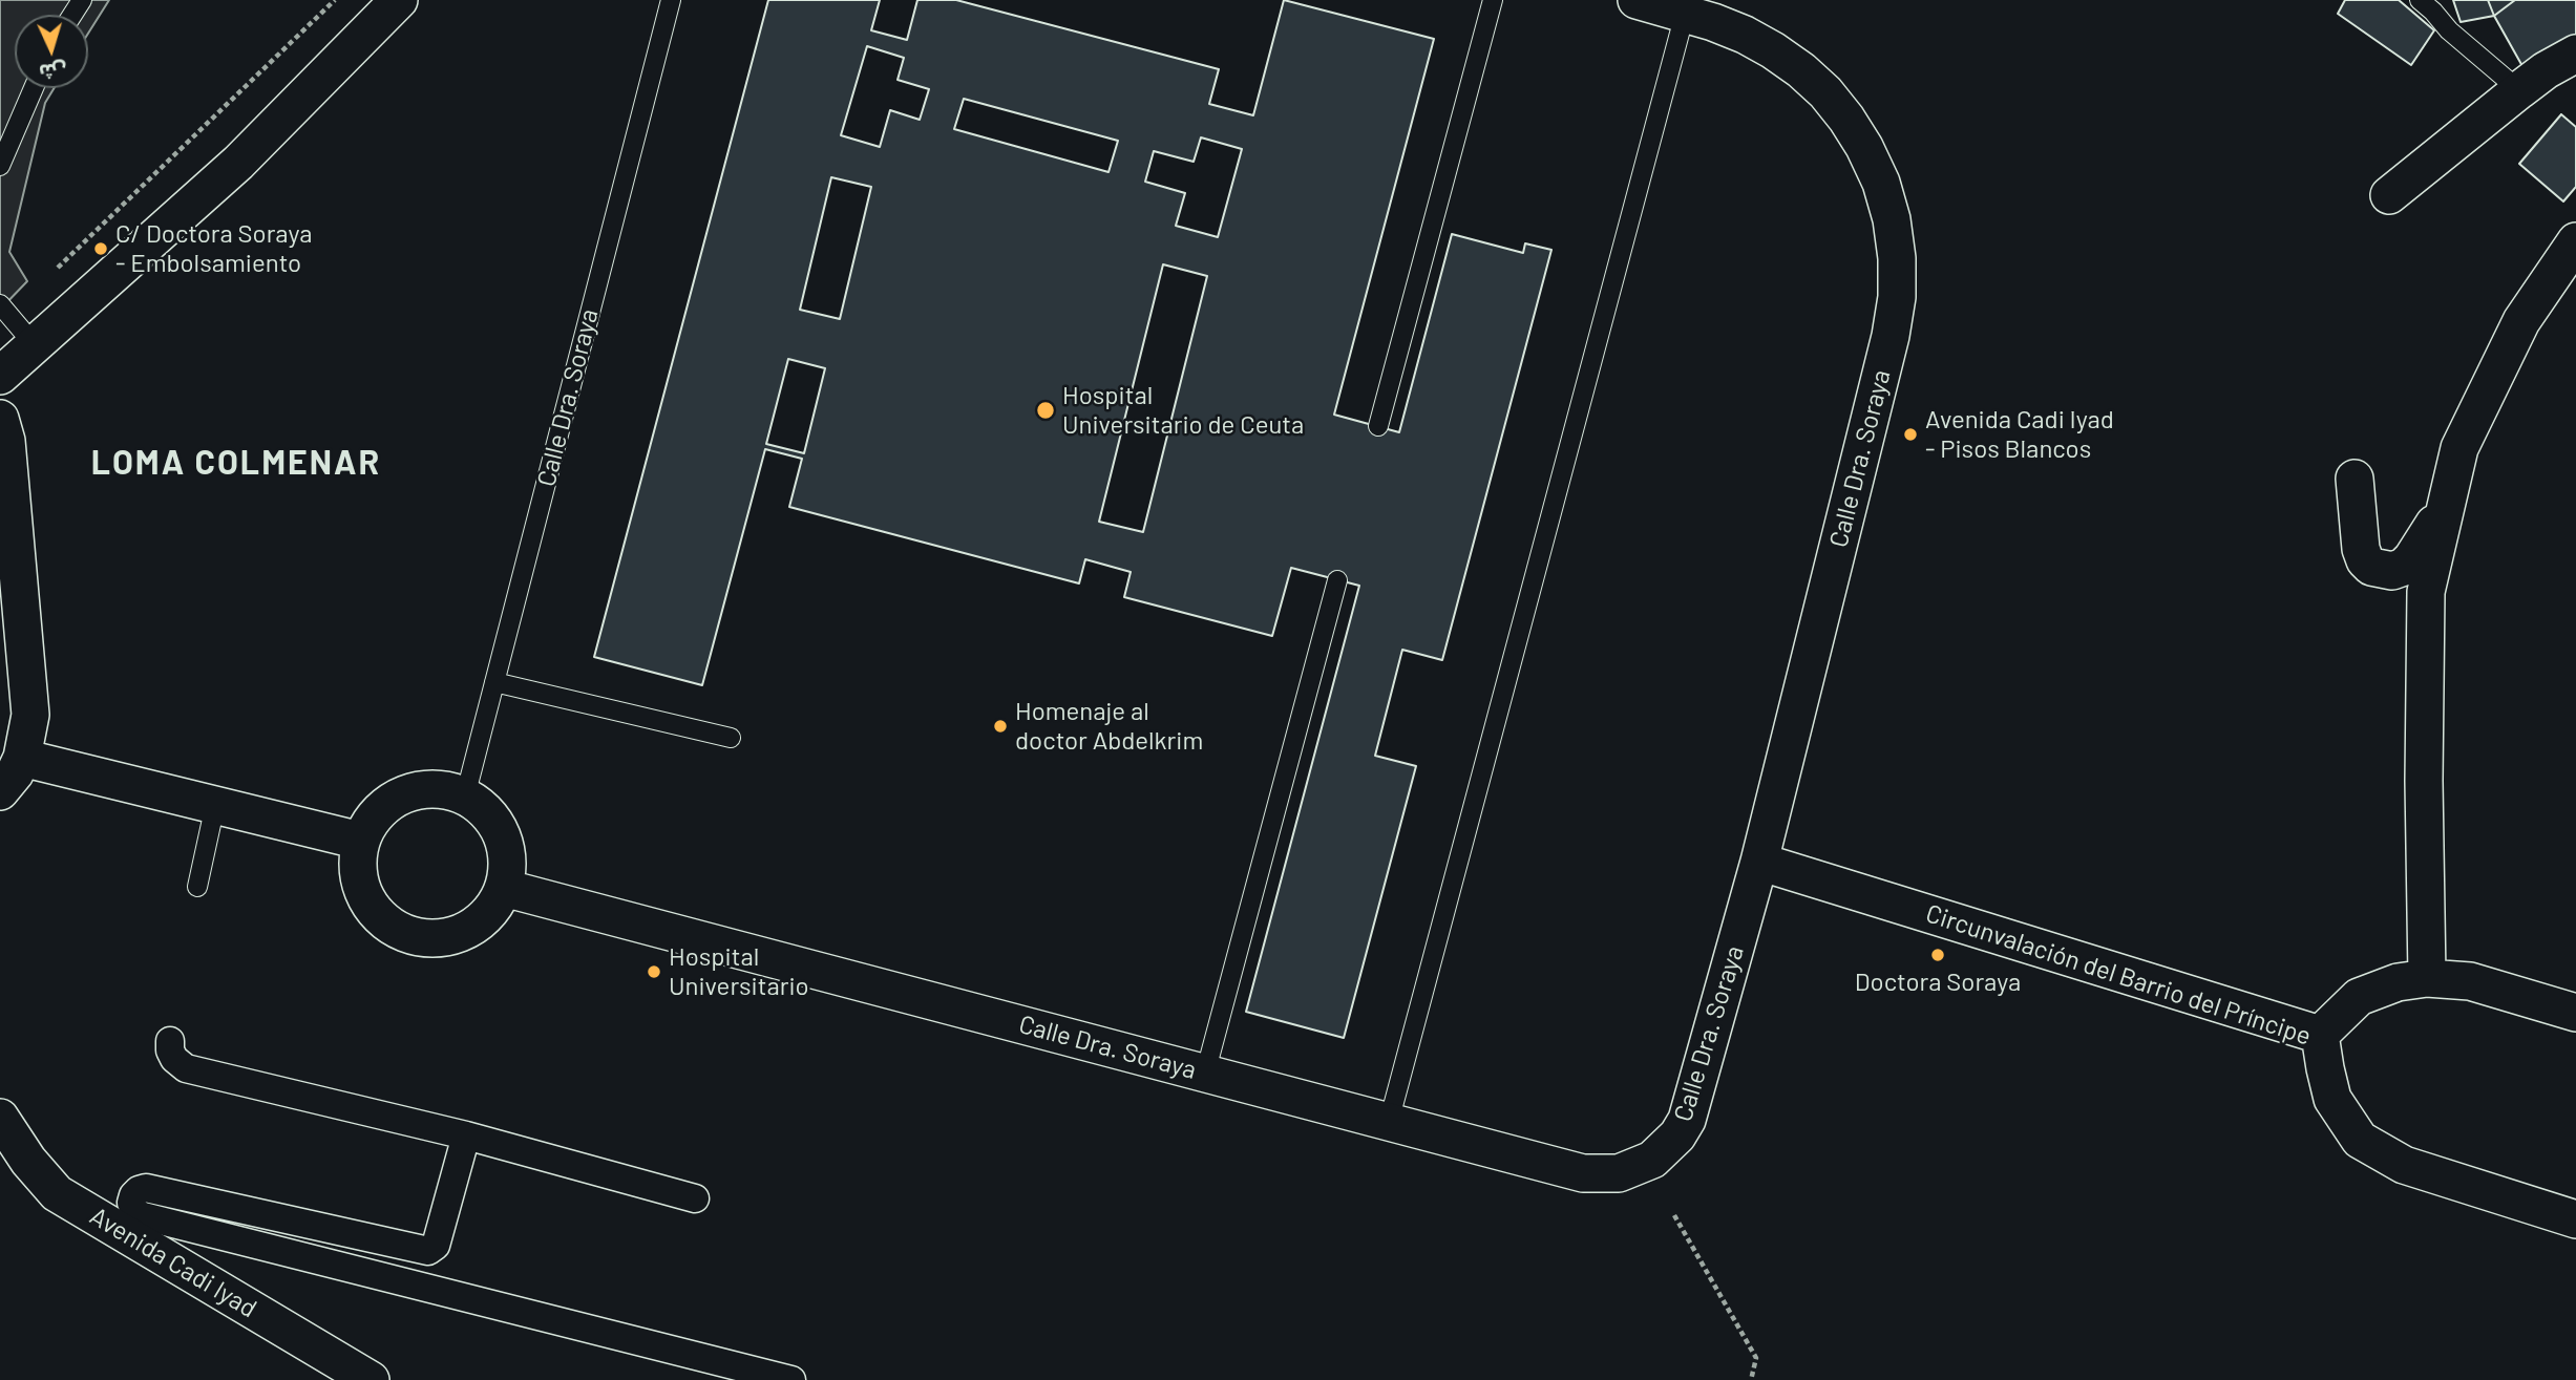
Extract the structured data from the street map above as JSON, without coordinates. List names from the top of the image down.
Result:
{
  "streets": {
    "street": ["Calle Dra. Soraya", "Circunvalación del Barrio del Príncipe", "Avenida Cadi Iyad"]
  },
  "crossings": [
    ["Calle Dra. Soraya", "Circunvalación del Barrio del Príncipe"]
  ],
  "districts": ["LOMA COLMENAR"],
  "places": [
    "C/ Doctora Soraya - Embolsamiento",
    "Hospital Universitario de Ceuta",
    "Avenida Cadi Iyad - Pisos Blancos",
    "Homenaje al doctor Abdelkrim",
    "Doctora Soraya",
    "Hospital Universitario"
  ],
  "north": "bottom"
}
